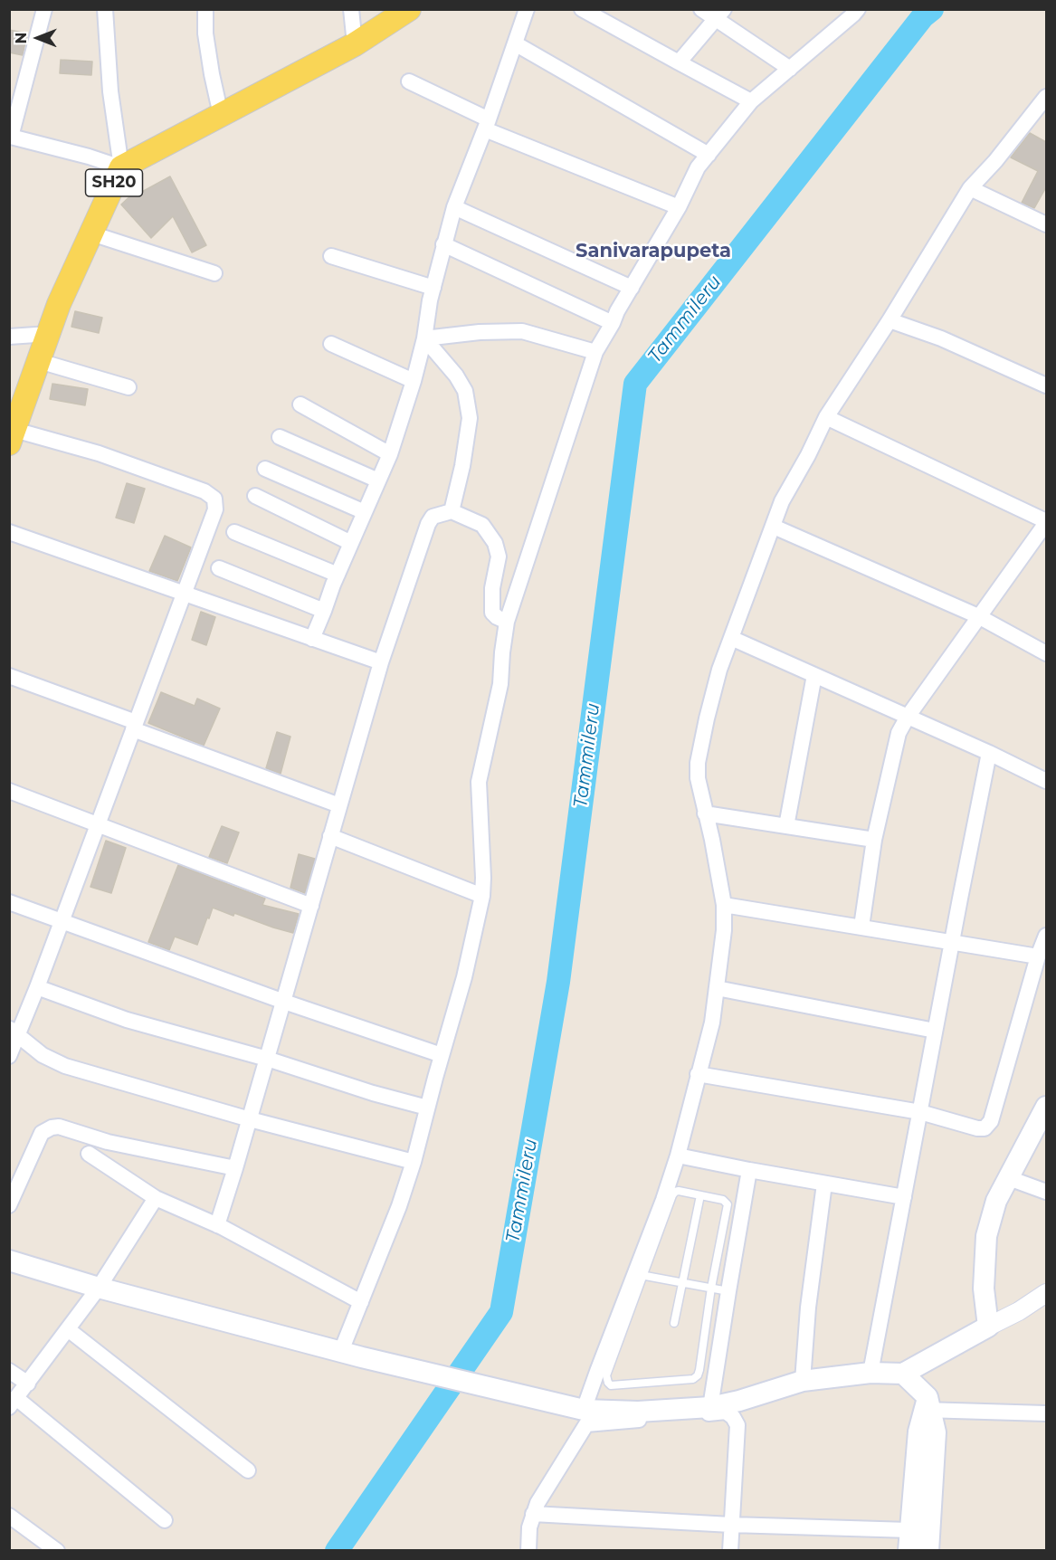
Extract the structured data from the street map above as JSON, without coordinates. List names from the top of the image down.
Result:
{
  "streets": {
    "main road": ["SH20"]
  },
  "districts": ["Sanivarapupeta"],
  "water": ["Tammileru"],
  "north": "left"
}
